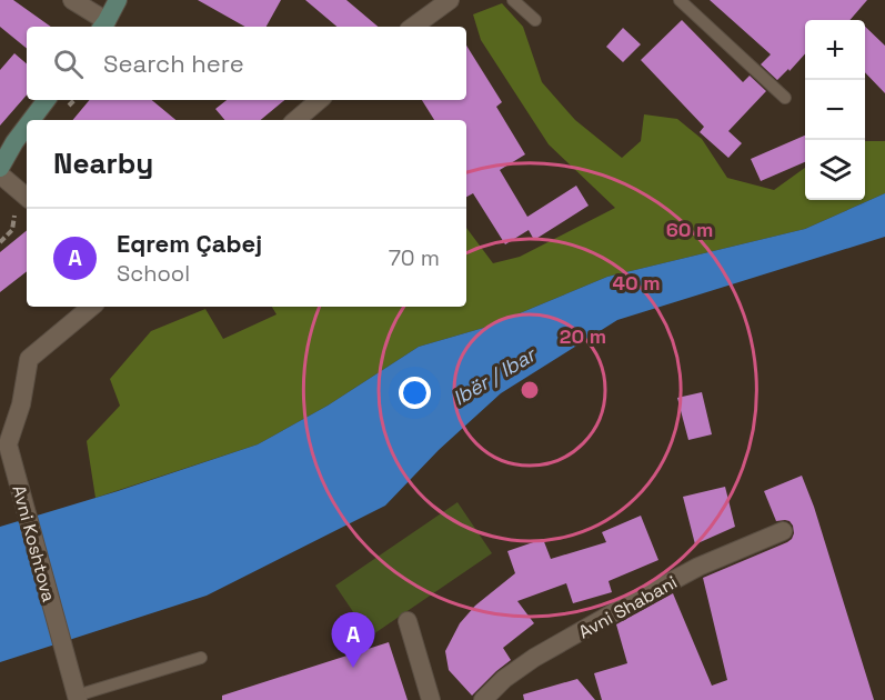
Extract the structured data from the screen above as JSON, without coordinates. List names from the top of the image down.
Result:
{
  "streets": {
    "street": ["Avni Koshtova", "Avni Shabani"]
  },
  "water": ["Ibër / Ibar"],
  "page": {
    "map_buttons": ["+", "−"],
    "search": "Search here",
    "heading": "Nearby",
    "list": [
      {
        "mark": "A",
        "name": "Eqrem Çabej",
        "note": "School",
        "value": "70 m"
      }
    ],
    "pins": "A"
  },
  "rings": ["60 m", "40 m", "20 m"]
}
